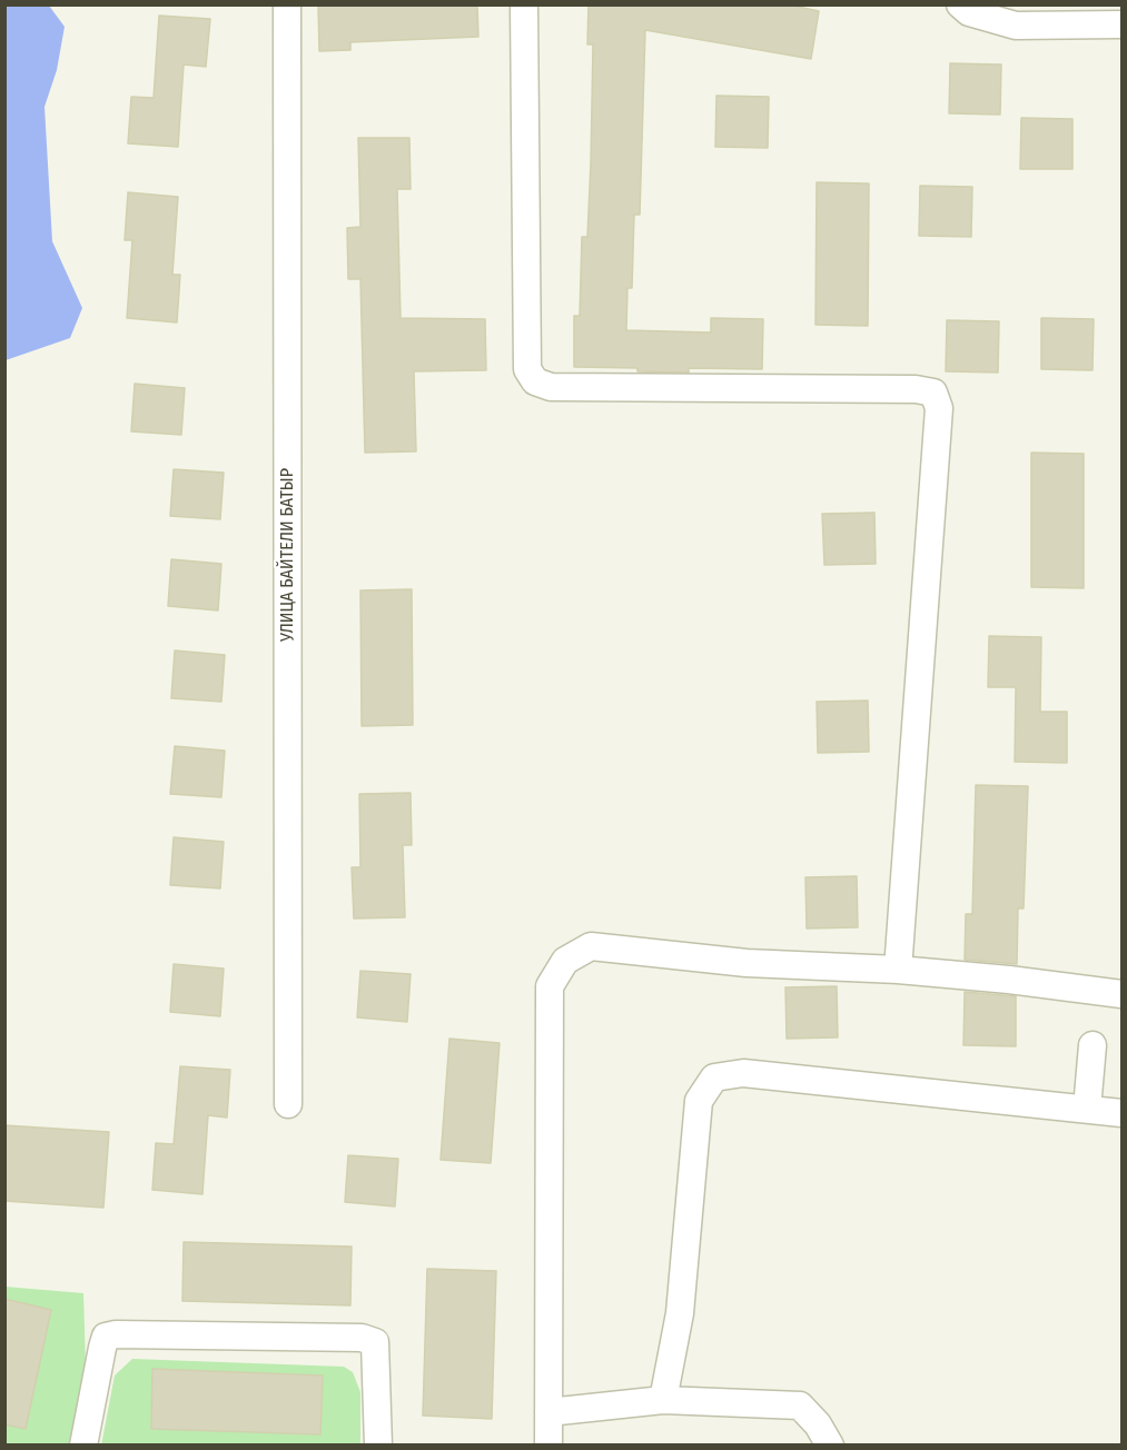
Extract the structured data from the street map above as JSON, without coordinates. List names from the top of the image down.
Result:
{
  "streets": {
    "street": ["УЛИЦА БАЙТЕЛИ БАТЫР"]
  }
}
